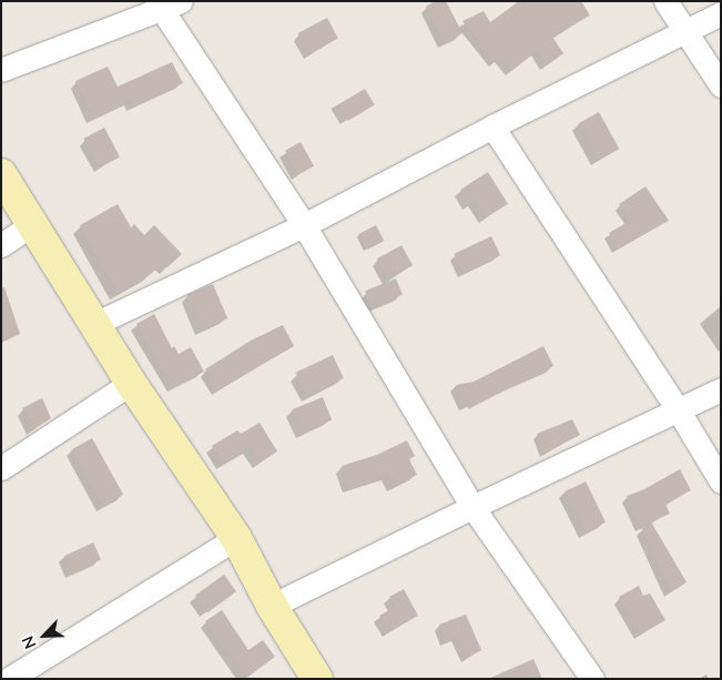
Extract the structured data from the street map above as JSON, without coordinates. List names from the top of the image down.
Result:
{
  "north": "bottom left"
}
